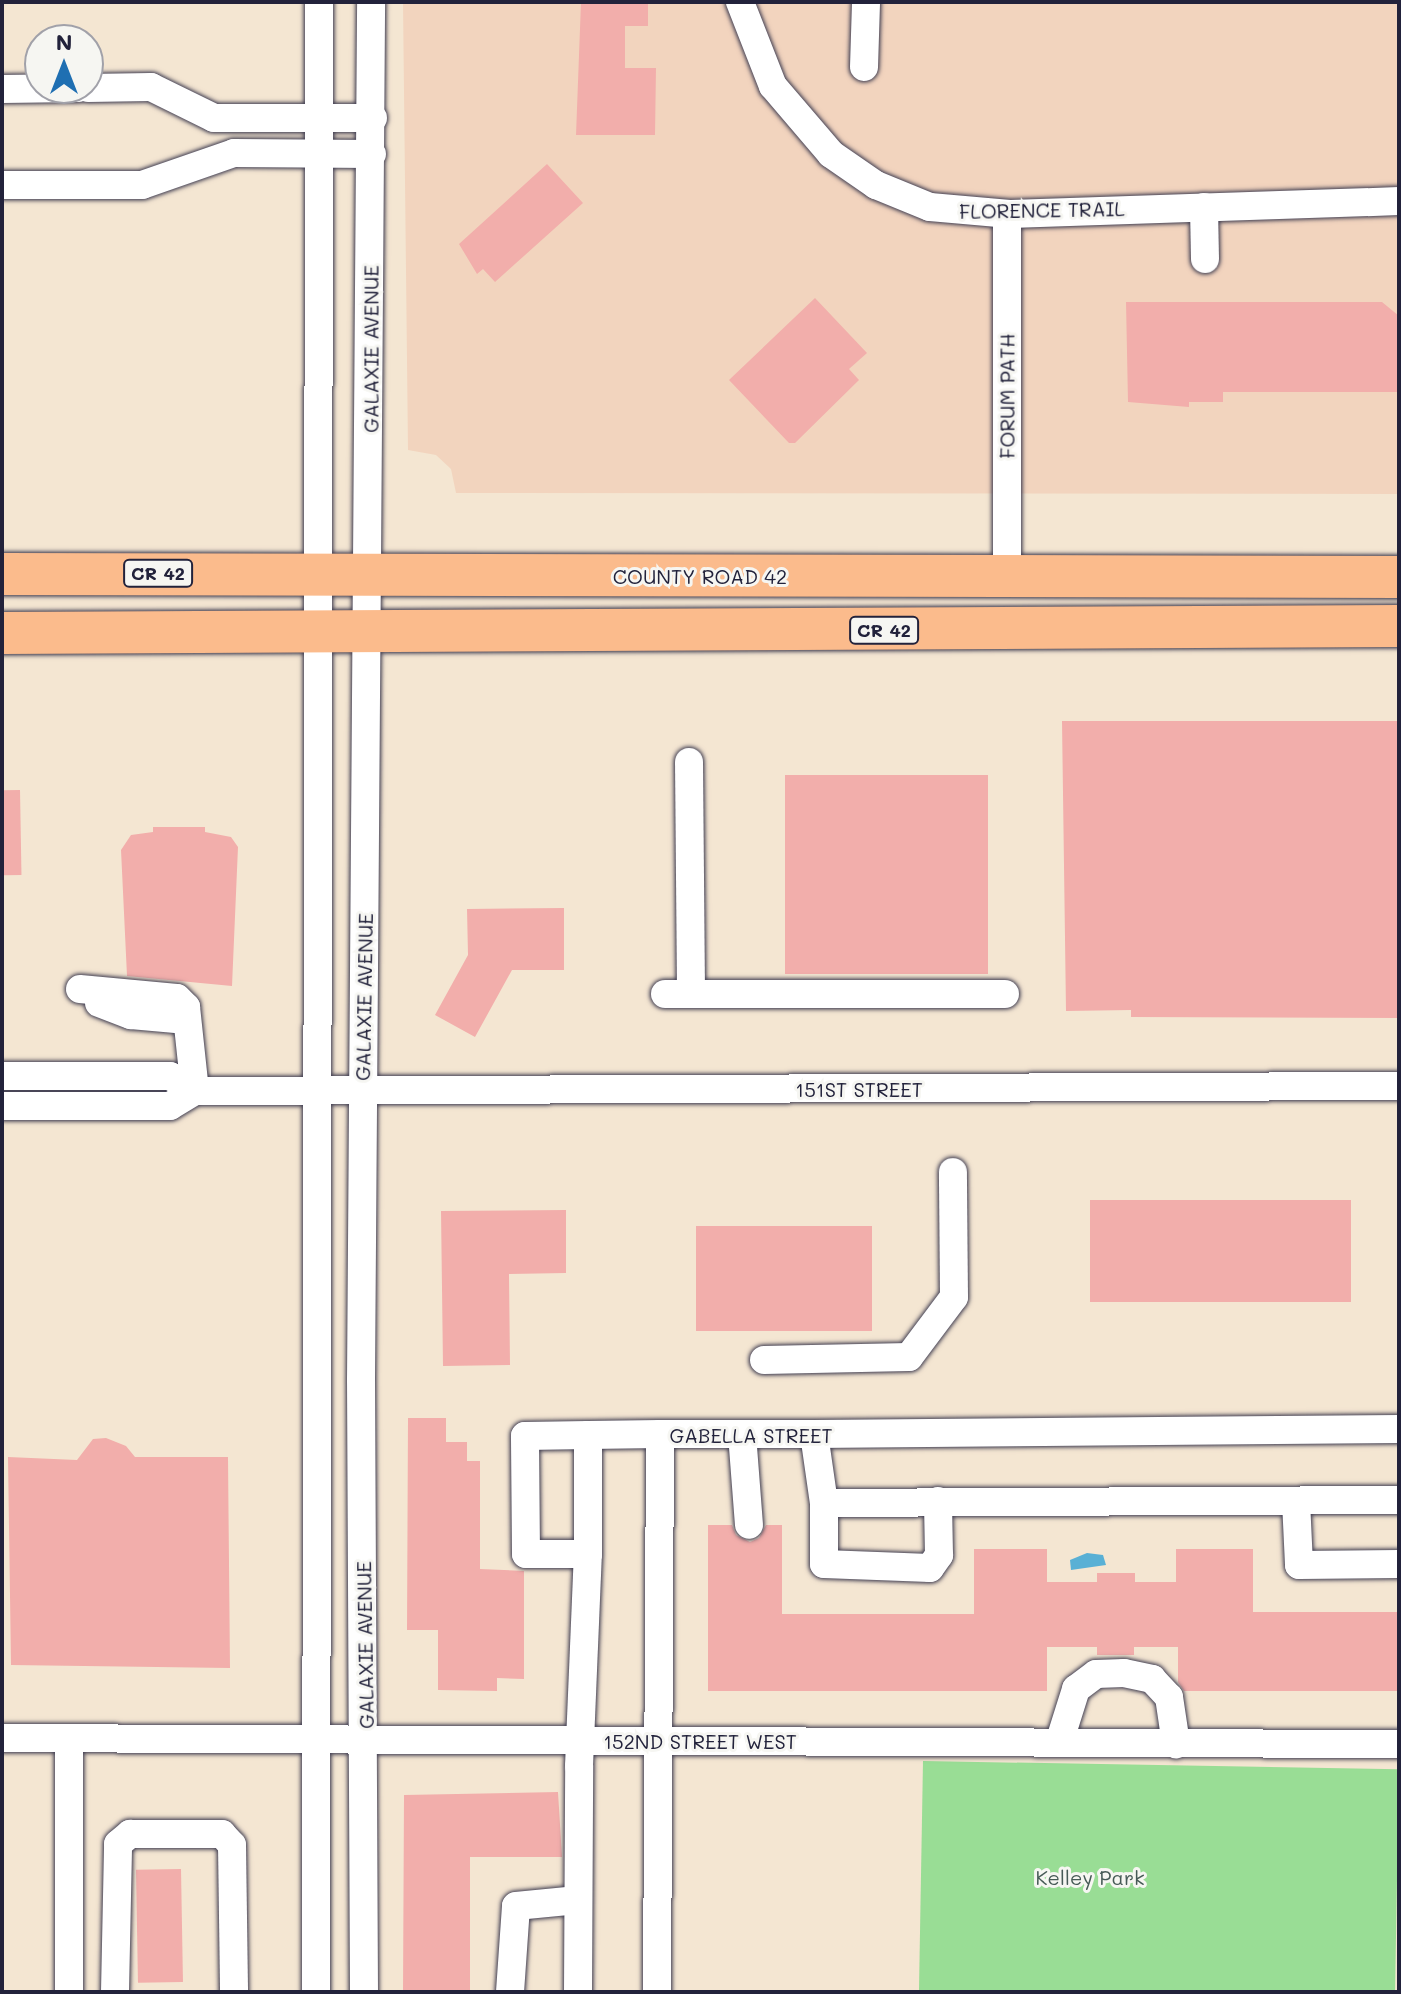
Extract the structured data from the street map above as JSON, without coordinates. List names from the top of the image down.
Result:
{
  "streets": {
    "highway": ["CR 42", "COUNTY ROAD 42"],
    "street": [
      "FLORENCE TRAIL",
      "GALAXIE AVENUE",
      "FORUM PATH",
      "151ST STREET",
      "GABELLA STREET",
      "152ND STREET WEST"
    ]
  },
  "crossings": [
    ["FLORENCE TRAIL", "FORUM PATH"],
    ["GALAXIE AVENUE", "CR 42"],
    ["GALAXIE AVENUE", "COUNTY ROAD 42"],
    ["GALAXIE AVENUE", "151ST STREET"],
    ["GALAXIE AVENUE", "152ND STREET WEST"],
    ["FORUM PATH", "COUNTY ROAD 42"],
    ["GABELLA STREET", "152ND STREET WEST"]
  ],
  "parks": ["Kelley Park"],
  "north": "top"
}
